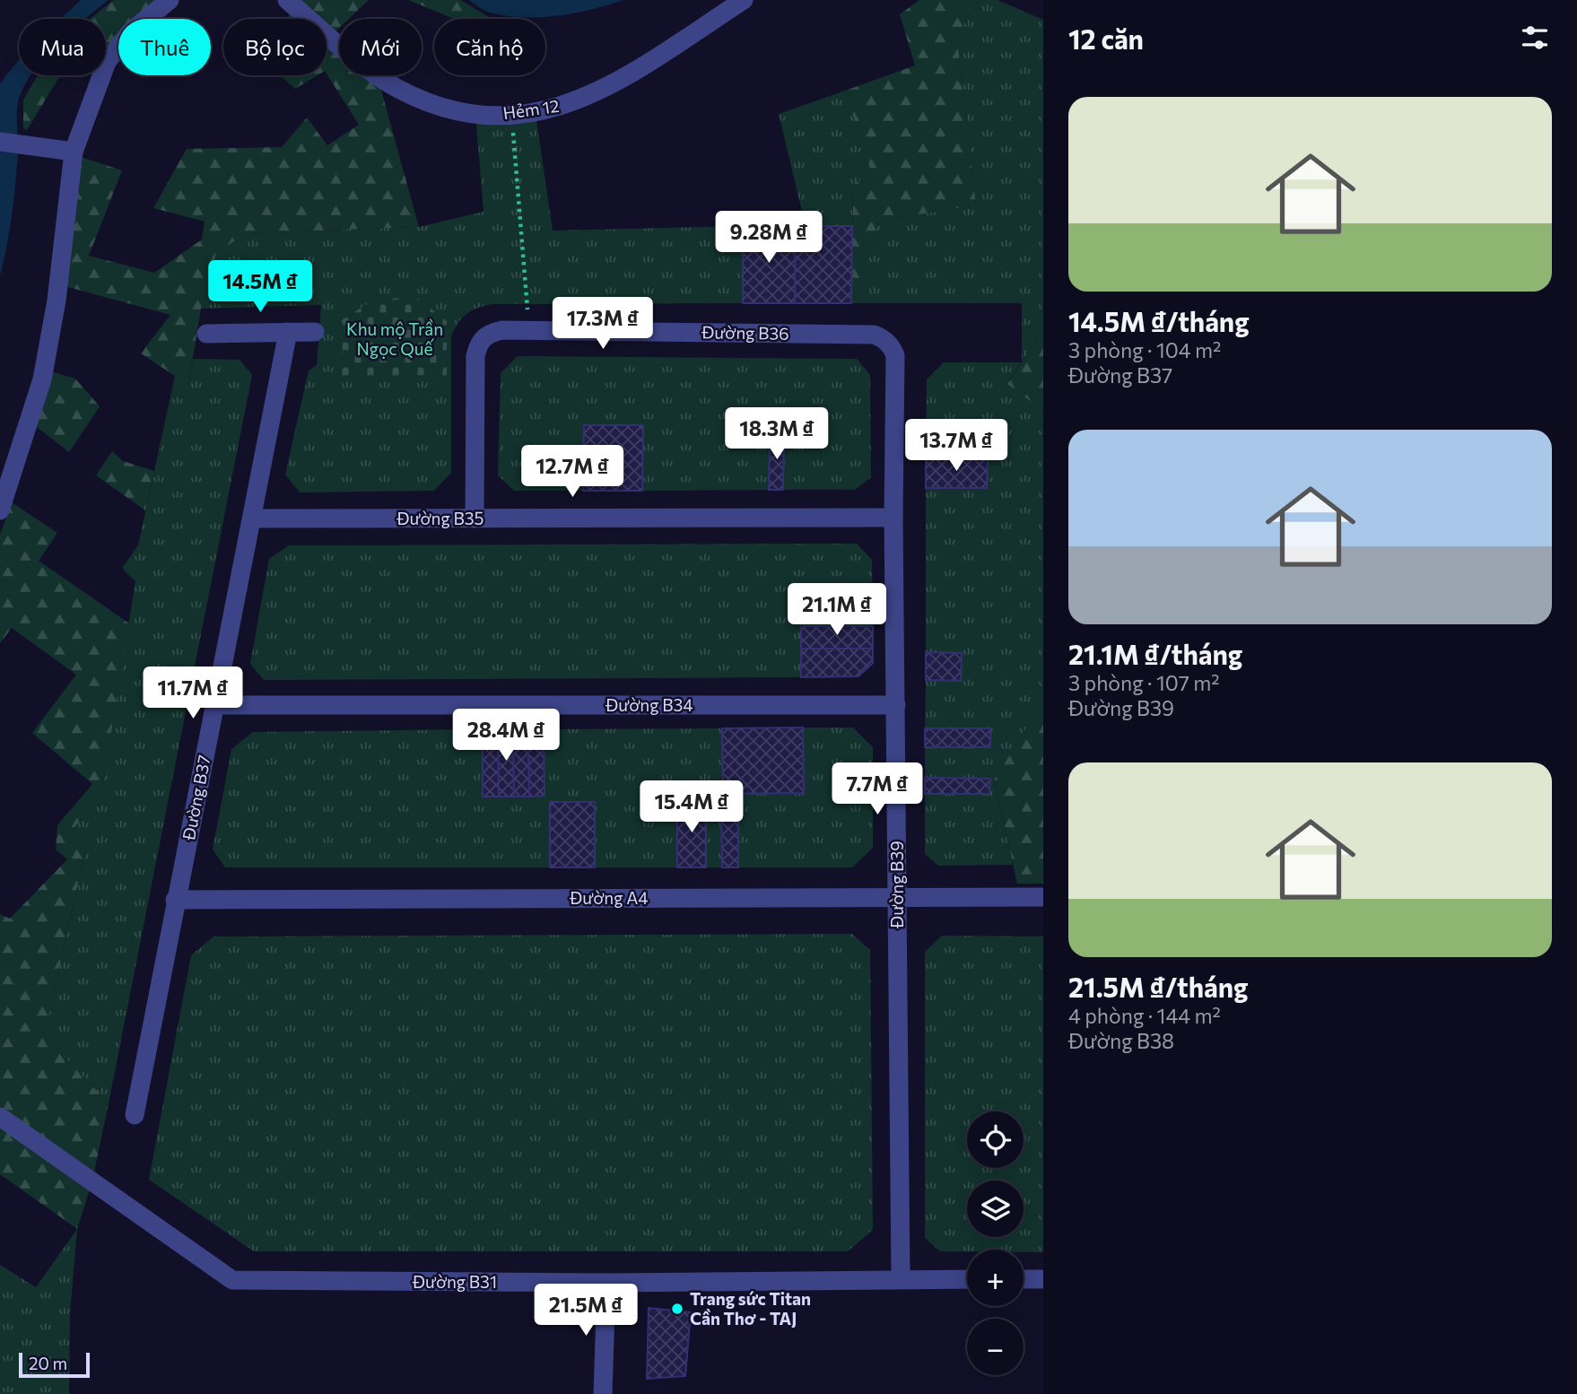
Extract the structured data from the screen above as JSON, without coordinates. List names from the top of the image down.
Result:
{
  "streets": {
    "street": [
      "Hẻm 12",
      "Đường B36",
      "Đường B35",
      "Đường B34",
      "Đường B37",
      "Đường B39",
      "Đường A4",
      "Đường B31"
    ]
  },
  "crossings": [
    ["Đường B36", "Đường B35"],
    ["Đường B36", "Đường B39"],
    ["Đường B35", "Đường B37"],
    ["Đường B35", "Đường B39"],
    ["Đường B34", "Đường B37"],
    ["Đường B34", "Đường B39"],
    ["Đường B37", "Đường A4"],
    ["Đường B39", "Đường A4"],
    ["Đường B39", "Đường B31"]
  ],
  "parks": ["Khu mộ Trần Ngọc Quế"],
  "places": ["Trang sức Titan Cần Thơ - TAJ"],
  "scale_bar": "20 m",
  "page": {
    "heading": "12 căn",
    "chip": [
      "Mua",
      "Thuê",
      "Bộ lọc",
      "Mới",
      "Căn hộ"
    ],
    "list": [
      {
        "name": "14.5M ₫/tháng",
        "note": "3 phòng · 104 m² · Đường B37"
      },
      {
        "name": "21.1M ₫/tháng",
        "note": "3 phòng · 107 m² · Đường B39"
      },
      {
        "name": "21.5M ₫/tháng",
        "note": "4 phòng · 144 m² · Đường B38"
      }
    ],
    "price": [
      "9.28M ₫",
      "14.5M ₫",
      "17.3M ₫",
      "18.3M ₫",
      "13.7M ₫",
      "12.7M ₫",
      "21.1M ₫",
      "11.7M ₫",
      "28.4M ₫",
      "7.7M ₫",
      "15.4M ₫",
      "21.5M ₫"
    ],
    "map_buttons": ["+", "−"],
    "scale": "20 m"
  }
}
